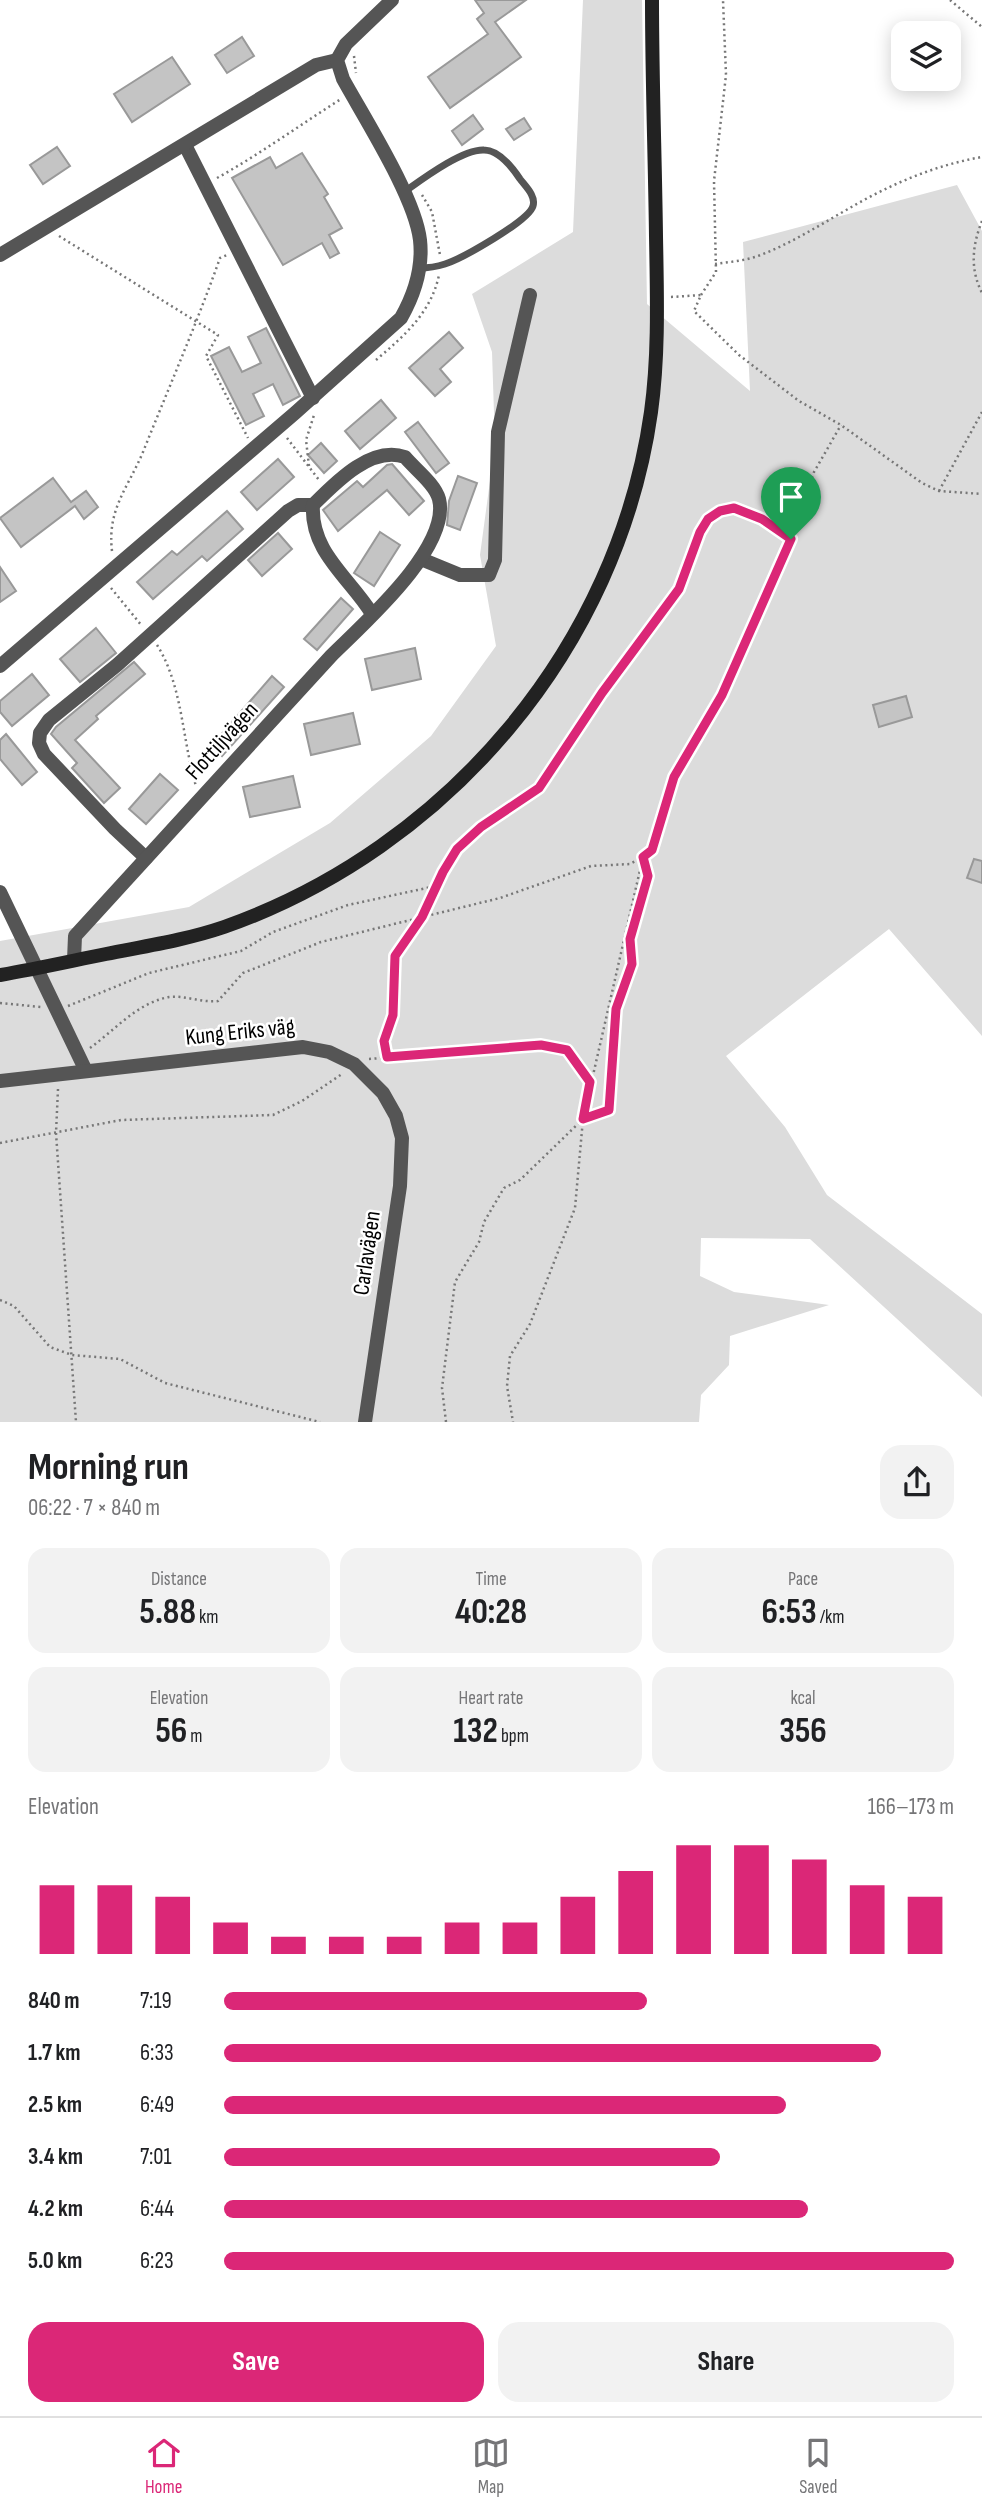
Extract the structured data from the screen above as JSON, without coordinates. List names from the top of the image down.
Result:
{
  "streets": {
    "street": ["Flottiljvägen", "Kung Eriks väg", "Carlavägen"]
  },
  "crossings": [
    ["Kung Eriks väg", "Carlavägen"]
  ],
  "page": {
    "heading": ["Morning run", "06:22 · 7 × 840 m"],
    "stats": [
      ["Distance", "5.88 km"],
      ["Time", "40:28"],
      ["Pace", "6:53 /km"],
      ["Elevation", "56 m"],
      ["Heart rate", "132 bpm"],
      ["kcal", "356"]
    ],
    "chart": ["Elevation", "166–173 m"],
    "list": [
      {
        "name": "840 m",
        "note": "7:19"
      },
      {
        "name": "1.7 km",
        "note": "6:33"
      },
      {
        "name": "2.5 km",
        "note": "6:49"
      },
      {
        "name": "3.4 km",
        "note": "7:01"
      },
      {
        "name": "4.2 km",
        "note": "6:44"
      },
      {
        "name": "5.0 km",
        "note": "6:23"
      }
    ],
    "buttons": ["Save", "Share"],
    "tabs": ["Home", "Map", "Saved"]
  }
}
